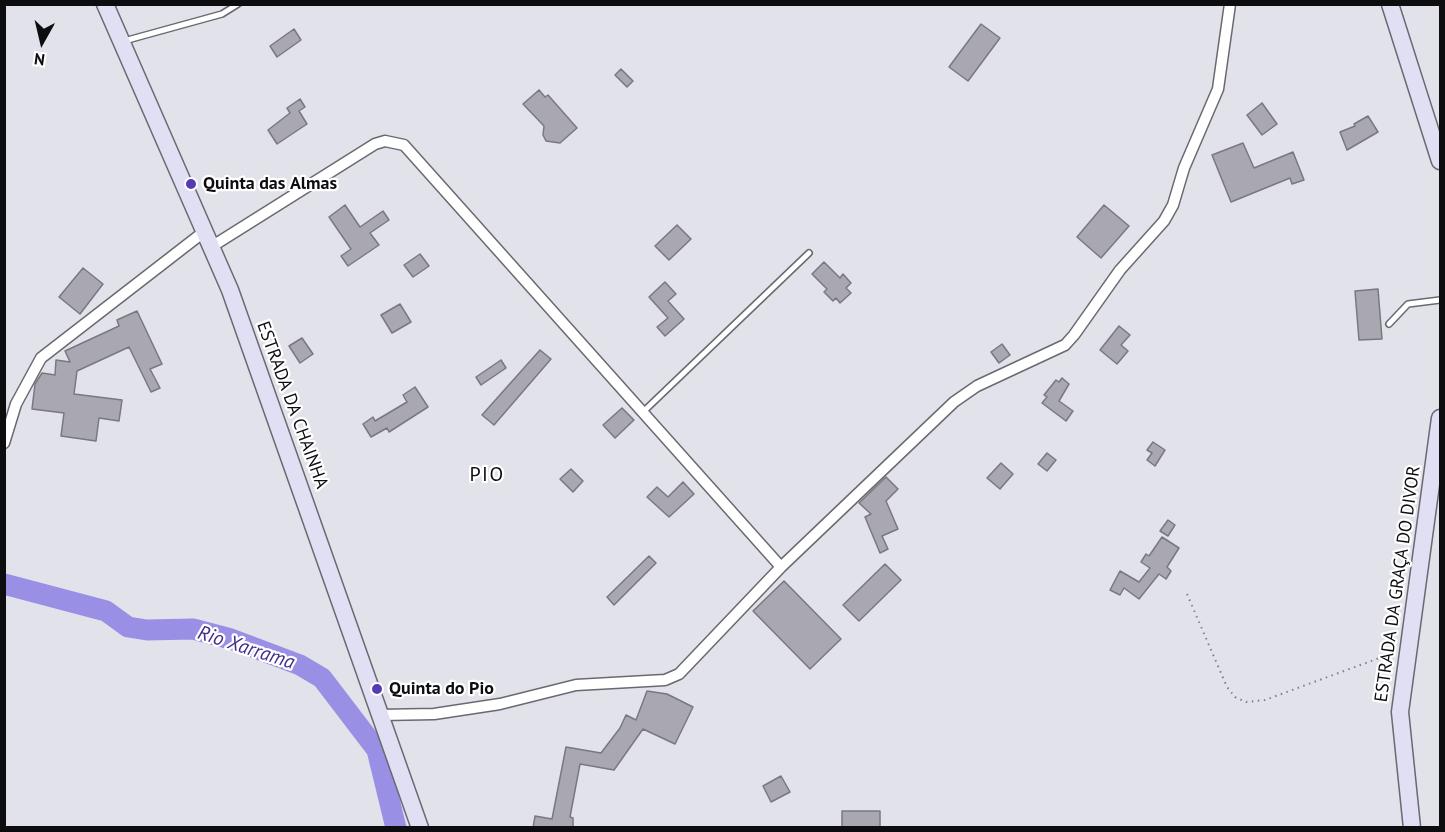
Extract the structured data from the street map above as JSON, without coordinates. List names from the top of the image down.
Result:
{
  "streets": {
    "street": ["ESTRADA DA CHAINHA", "ESTRADA DA GRAÇA DO DIVOR"]
  },
  "districts": ["PIO"],
  "water": ["Rio Xarrama"],
  "places": ["Quinta das Almas", "Quinta do Pio"],
  "north": "bottom"
}
